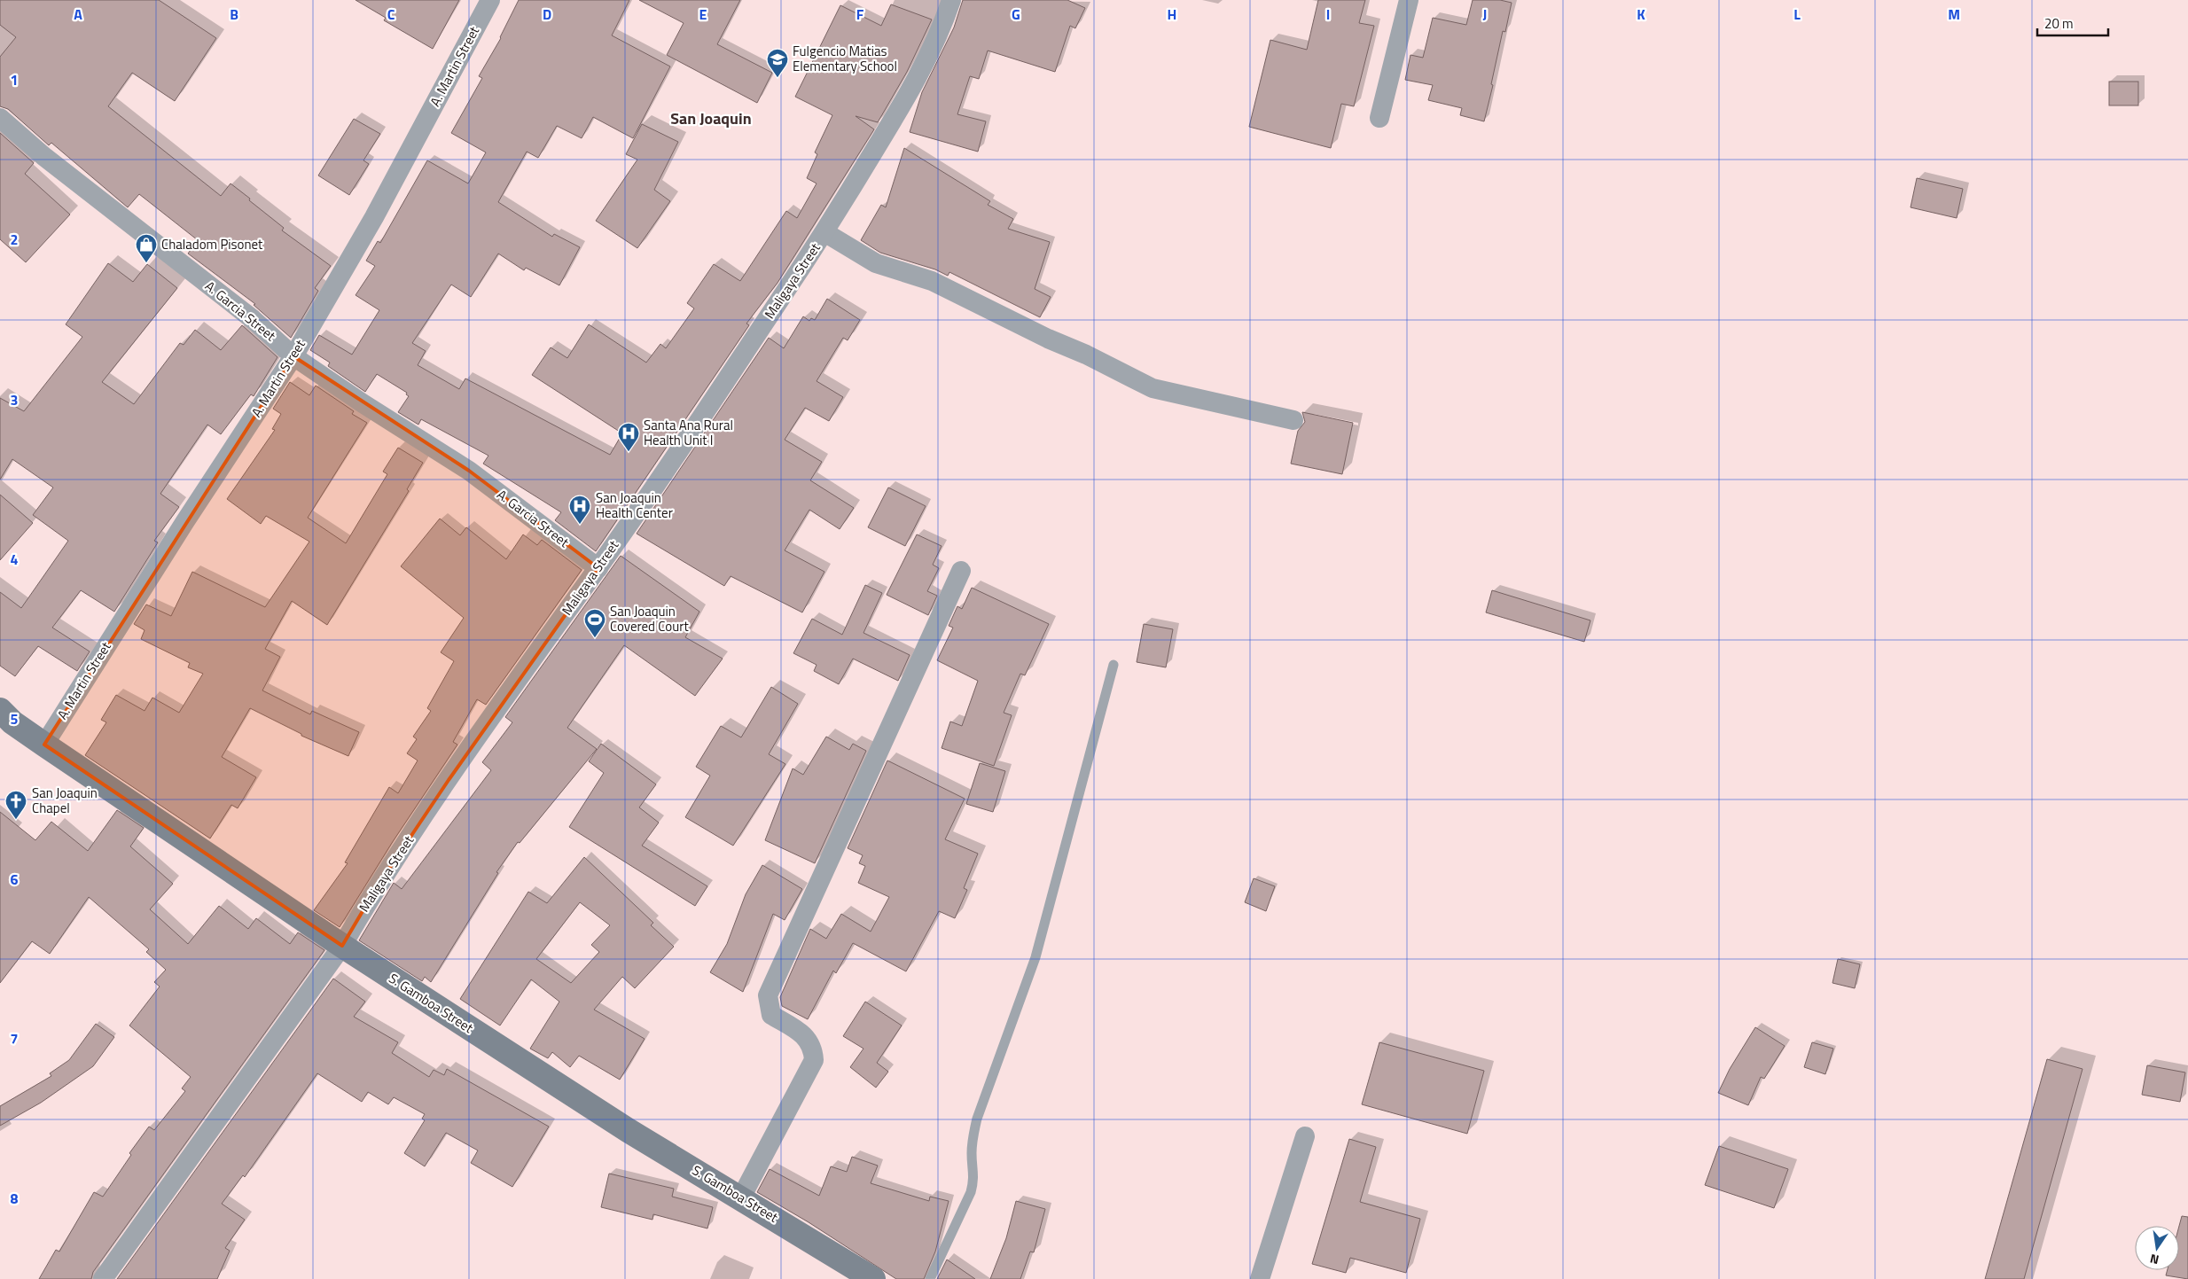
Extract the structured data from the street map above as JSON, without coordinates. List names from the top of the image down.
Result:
{
  "streets": {
    "main road": ["S. Gamboa Street"],
    "street": ["A. Martin Street", "Maligaya Street", "A. Garcia Street"]
  },
  "crossings": [
    ["A. Martin Street", "A. Garcia Street"],
    ["A. Martin Street", "S. Gamboa Street"],
    ["Maligaya Street", "A. Garcia Street"],
    ["Maligaya Street", "S. Gamboa Street"]
  ],
  "districts": ["San Joaquin"],
  "places": {
    "school or university": ["Fulgencio Matias Elementary School"],
    "shop": ["Chaladom Pisonet"],
    "hospital": ["Santa Ana Rural Health Unit I", "San Joaquin Health Center"],
    "sports": ["San Joaquin Covered Court"],
    "church": ["San Joaquin Chapel"]
  },
  "scale_bar": "20 m",
  "north": "bottom",
  "grid": {
    "columns": [
      "A",
      "B",
      "C",
      "D",
      "E",
      "F",
      "G",
      "H",
      "I",
      "J",
      "K",
      "L",
      "M"
    ],
    "rows": [
      "1",
      "2",
      "3",
      "4",
      "5",
      "6",
      "7",
      "8"
    ]
  }
}
